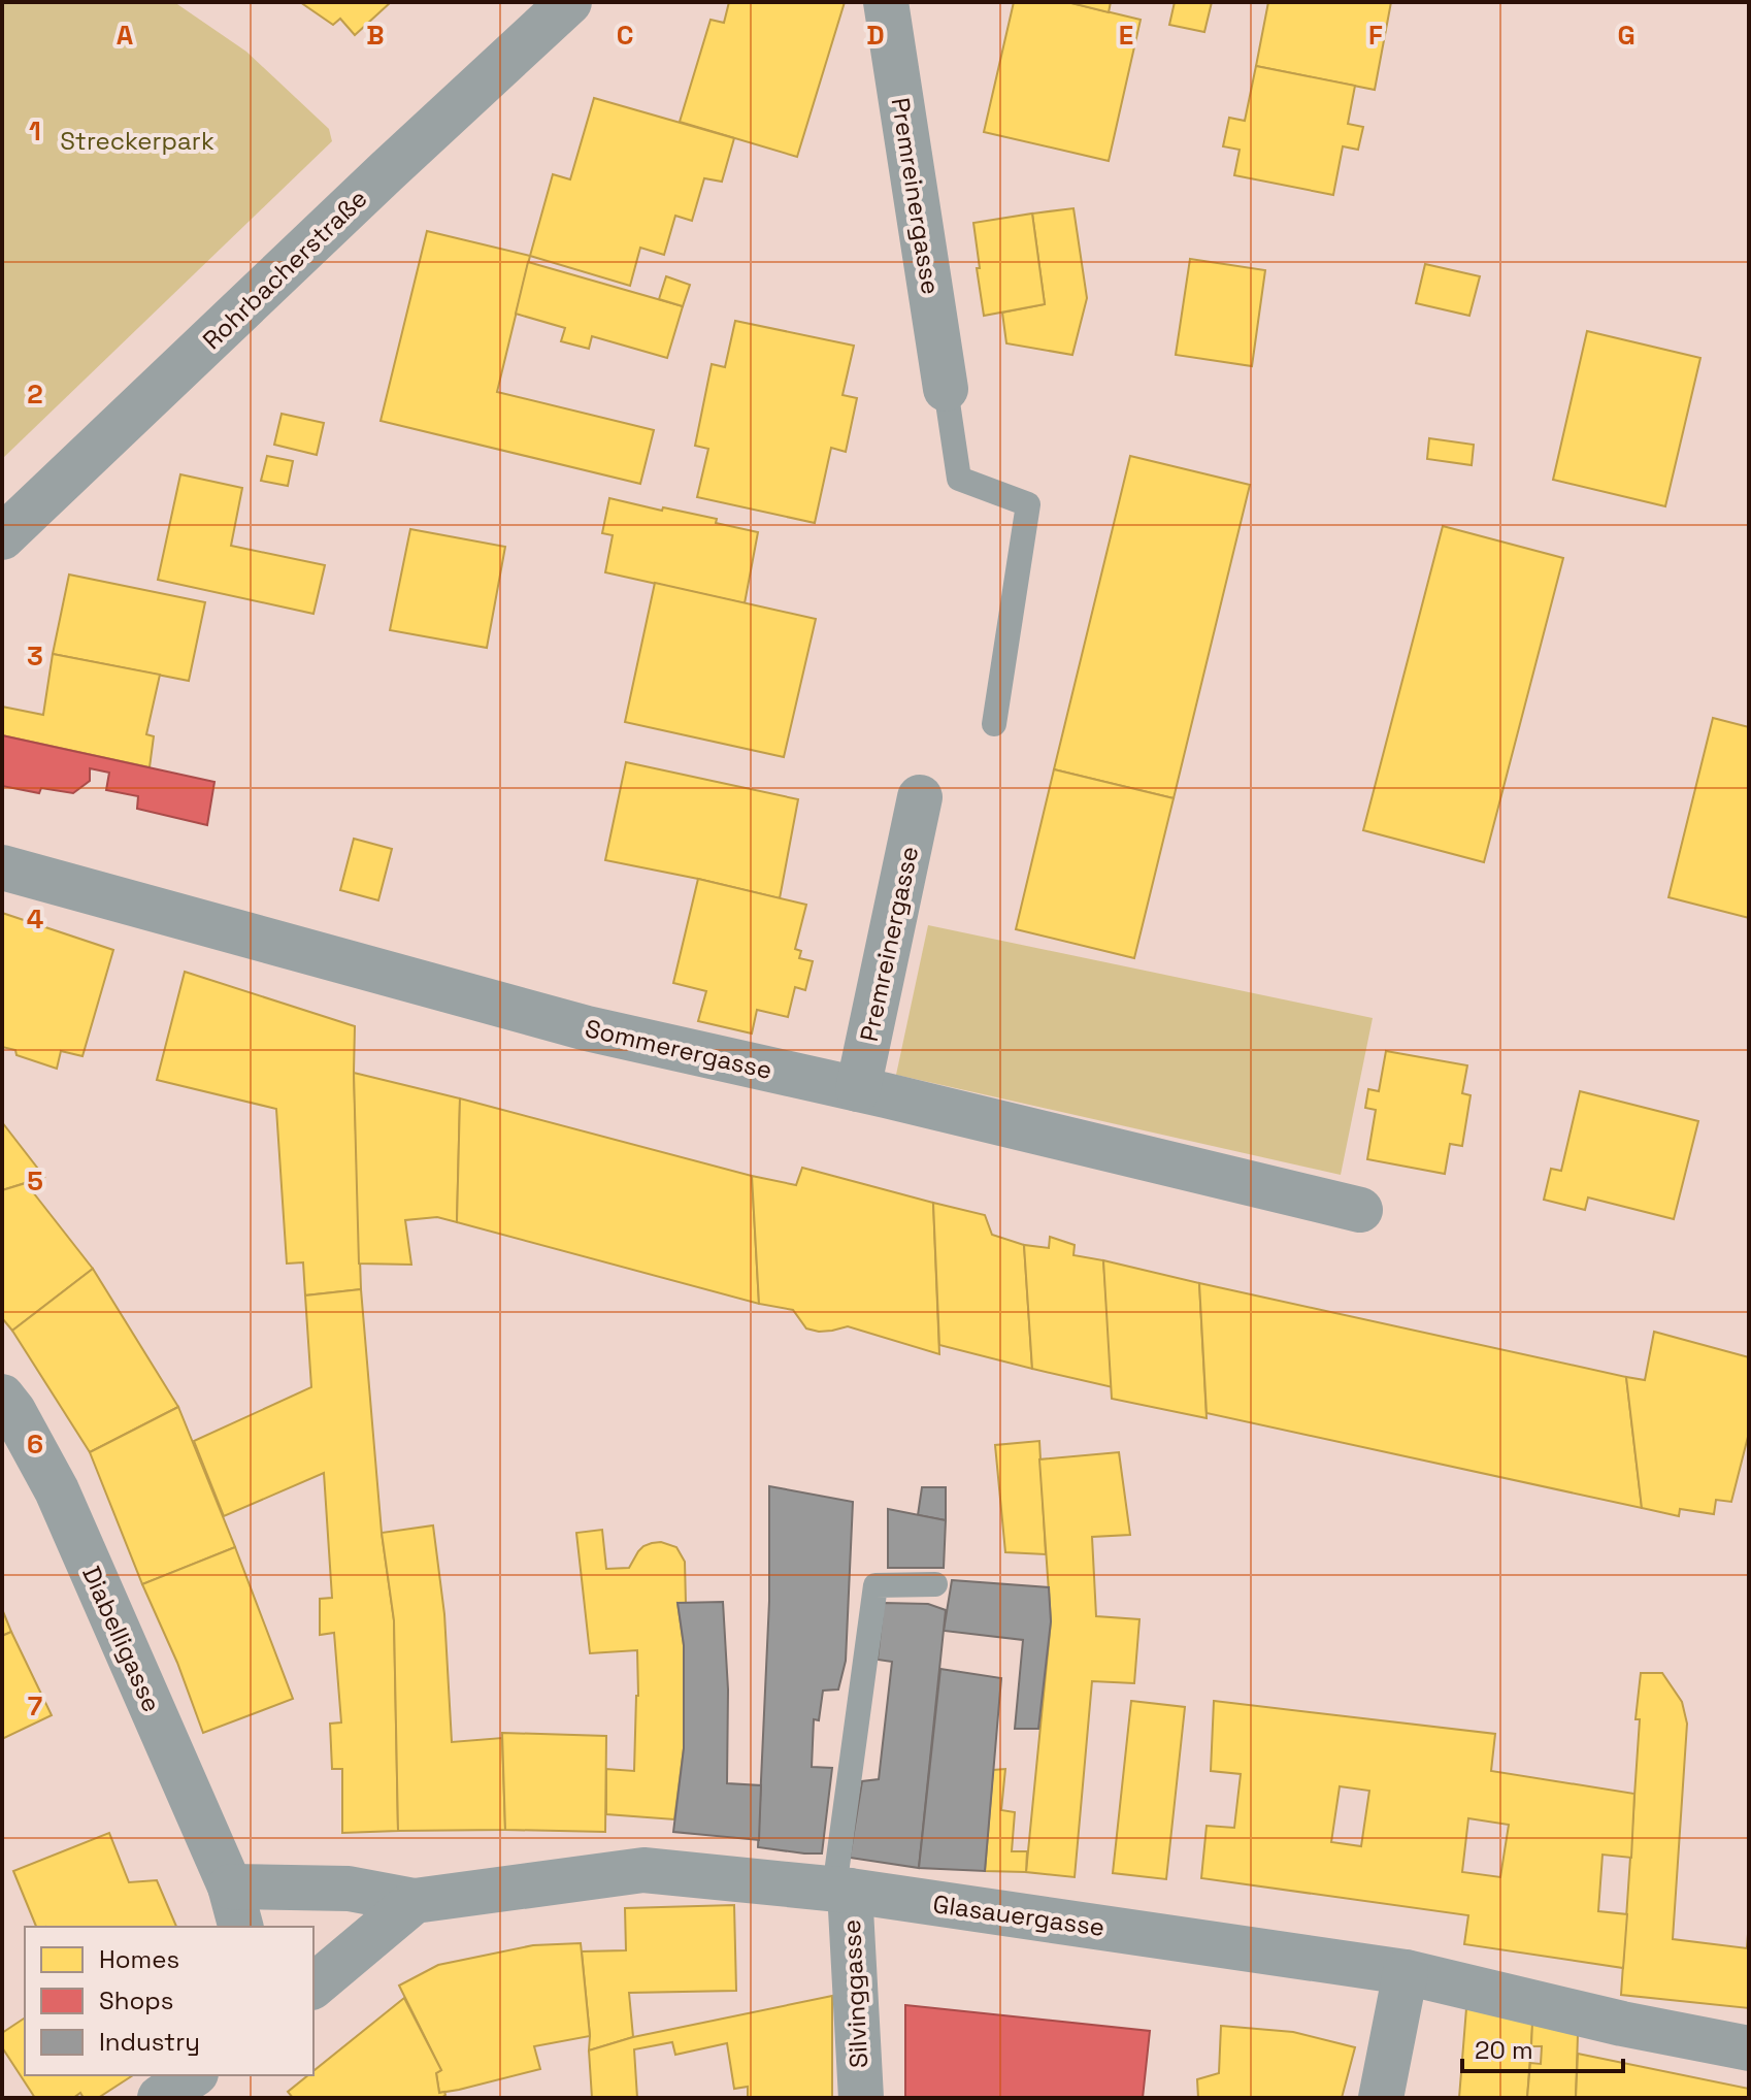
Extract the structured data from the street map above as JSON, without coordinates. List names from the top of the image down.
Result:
{
  "streets": {
    "street": [
      "Premreinergasse",
      "Rohrbacherstraße",
      "Sommerergasse",
      "Diabelligasse",
      "Glasauergasse",
      "Silvinggasse"
    ]
  },
  "crossings": [
    ["Premreinergasse", "Sommerergasse"],
    ["Glasauergasse", "Silvinggasse"]
  ],
  "parks": ["Streckerpark"],
  "legend": ["Homes", "Shops", "Industry"],
  "scale_bar": "20 m",
  "grid": {
    "columns": [
      "A",
      "B",
      "C",
      "D",
      "E",
      "F",
      "G"
    ],
    "rows": [
      "1",
      "2",
      "3",
      "4",
      "5",
      "6",
      "7"
    ]
  }
}
